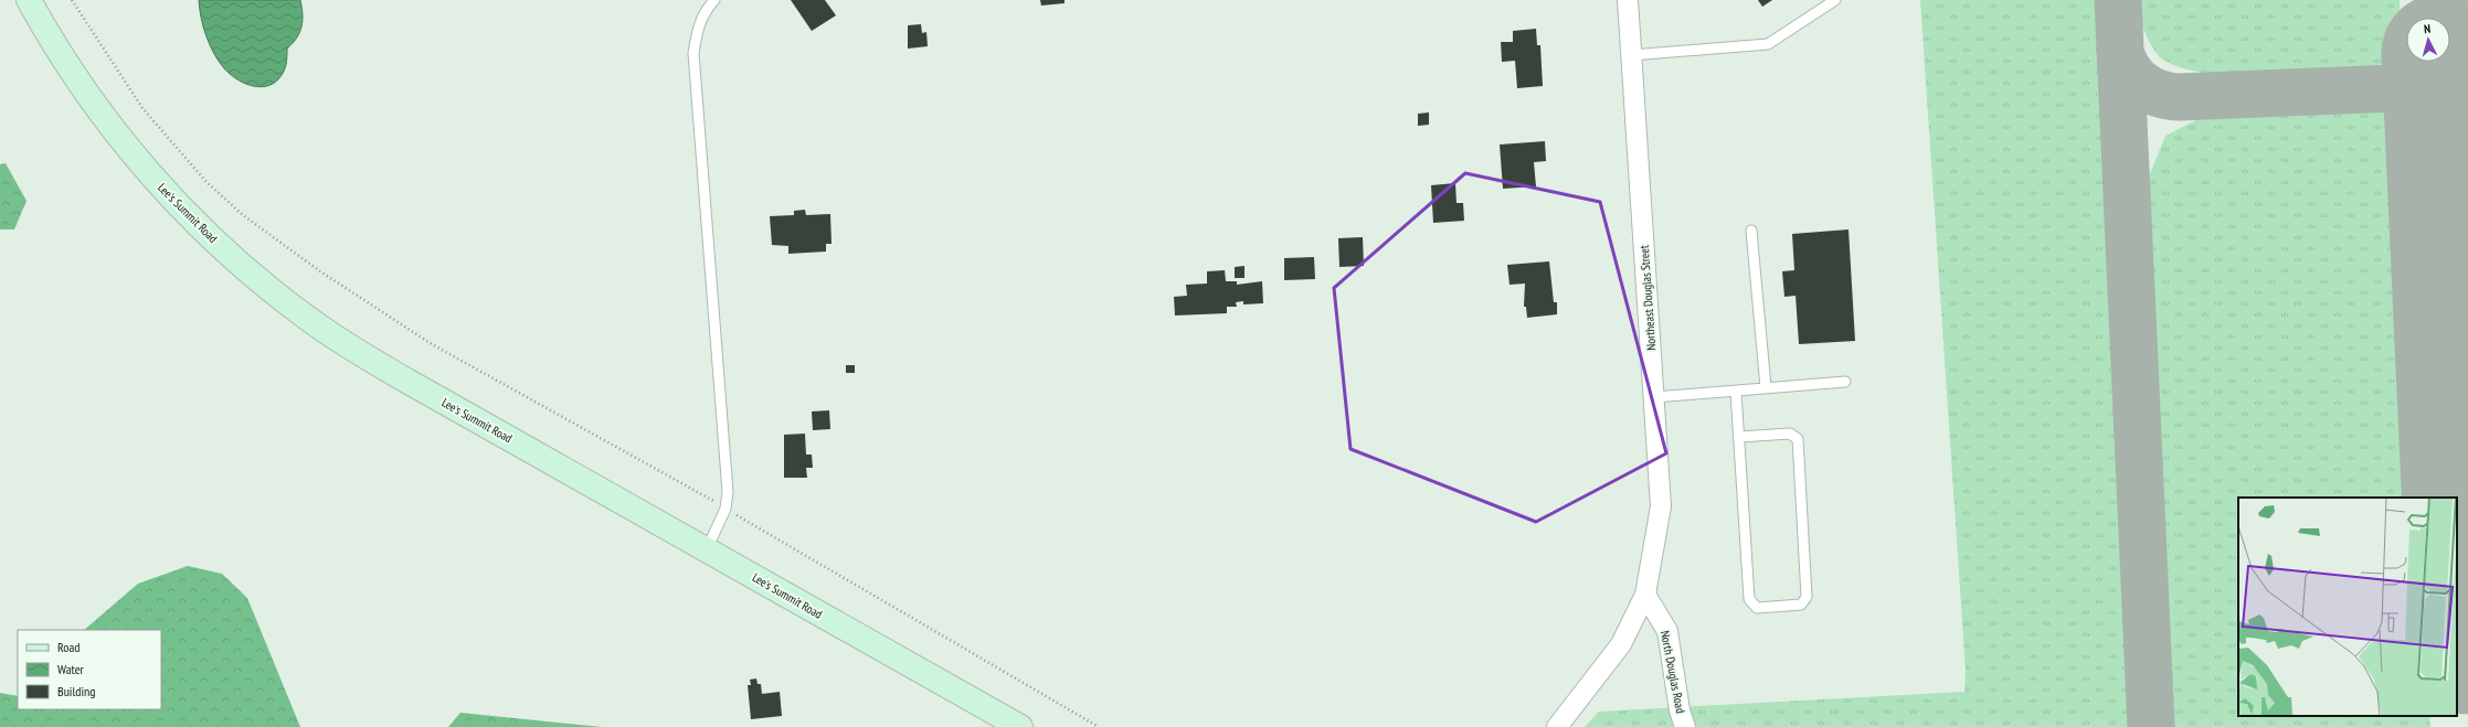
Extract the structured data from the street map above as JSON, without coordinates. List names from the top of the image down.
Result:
{
  "streets": {
    "main road": ["Lee's Summit Road"],
    "street": ["Northeast Douglas Street", "North Douglas Road"]
  },
  "crossings": [
    ["Northeast Douglas Street", "North Douglas Road"]
  ],
  "legend": ["Road", "Water", "Building"],
  "north": "top"
}
